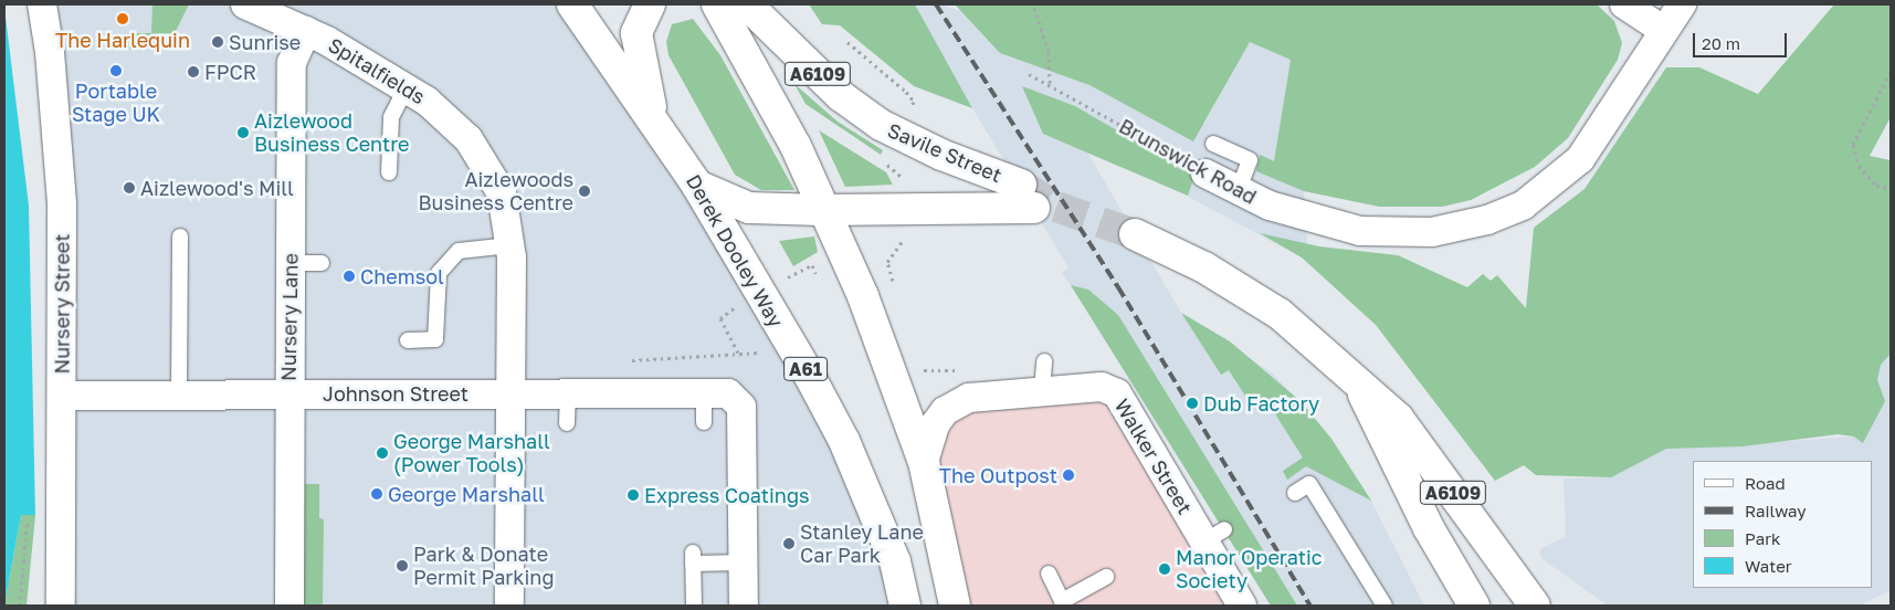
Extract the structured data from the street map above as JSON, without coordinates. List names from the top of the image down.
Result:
{
  "streets": {
    "main road": [
      "A6109",
      "Savile Street",
      "Derek Dooley Way",
      "A61"
    ],
    "street": [
      "Spitalfields",
      "Brunswick Road",
      "Nursery Street",
      "Nursery Lane",
      "Johnson Street",
      "Walker Street"
    ]
  },
  "crossings": [
    ["Spitalfields", "Nursery Lane"],
    ["Spitalfields", "Johnson Street"],
    ["Savile Street", "Derek Dooley Way"],
    ["Nursery Street", "Johnson Street"],
    ["Nursery Lane", "Johnson Street"]
  ],
  "places": [
    "The Harlequin",
    "Sunrise",
    "Portable Stage UK",
    "FPCR",
    "Aizlewood Business Centre",
    "Aizlewood's Mill",
    "Aizlewoods Business Centre",
    "Chemsol",
    "Dub Factory",
    "George Marshall (Power Tools)",
    "The Outpost",
    "George Marshall",
    "Express Coatings",
    "Stanley Lane Car Park",
    "Park & Donate Permit Parking",
    "Manor Operatic Society"
  ],
  "legend": [
    "Road",
    "Railway",
    "Park",
    "Water"
  ],
  "scale_bar": "20 m"
}
